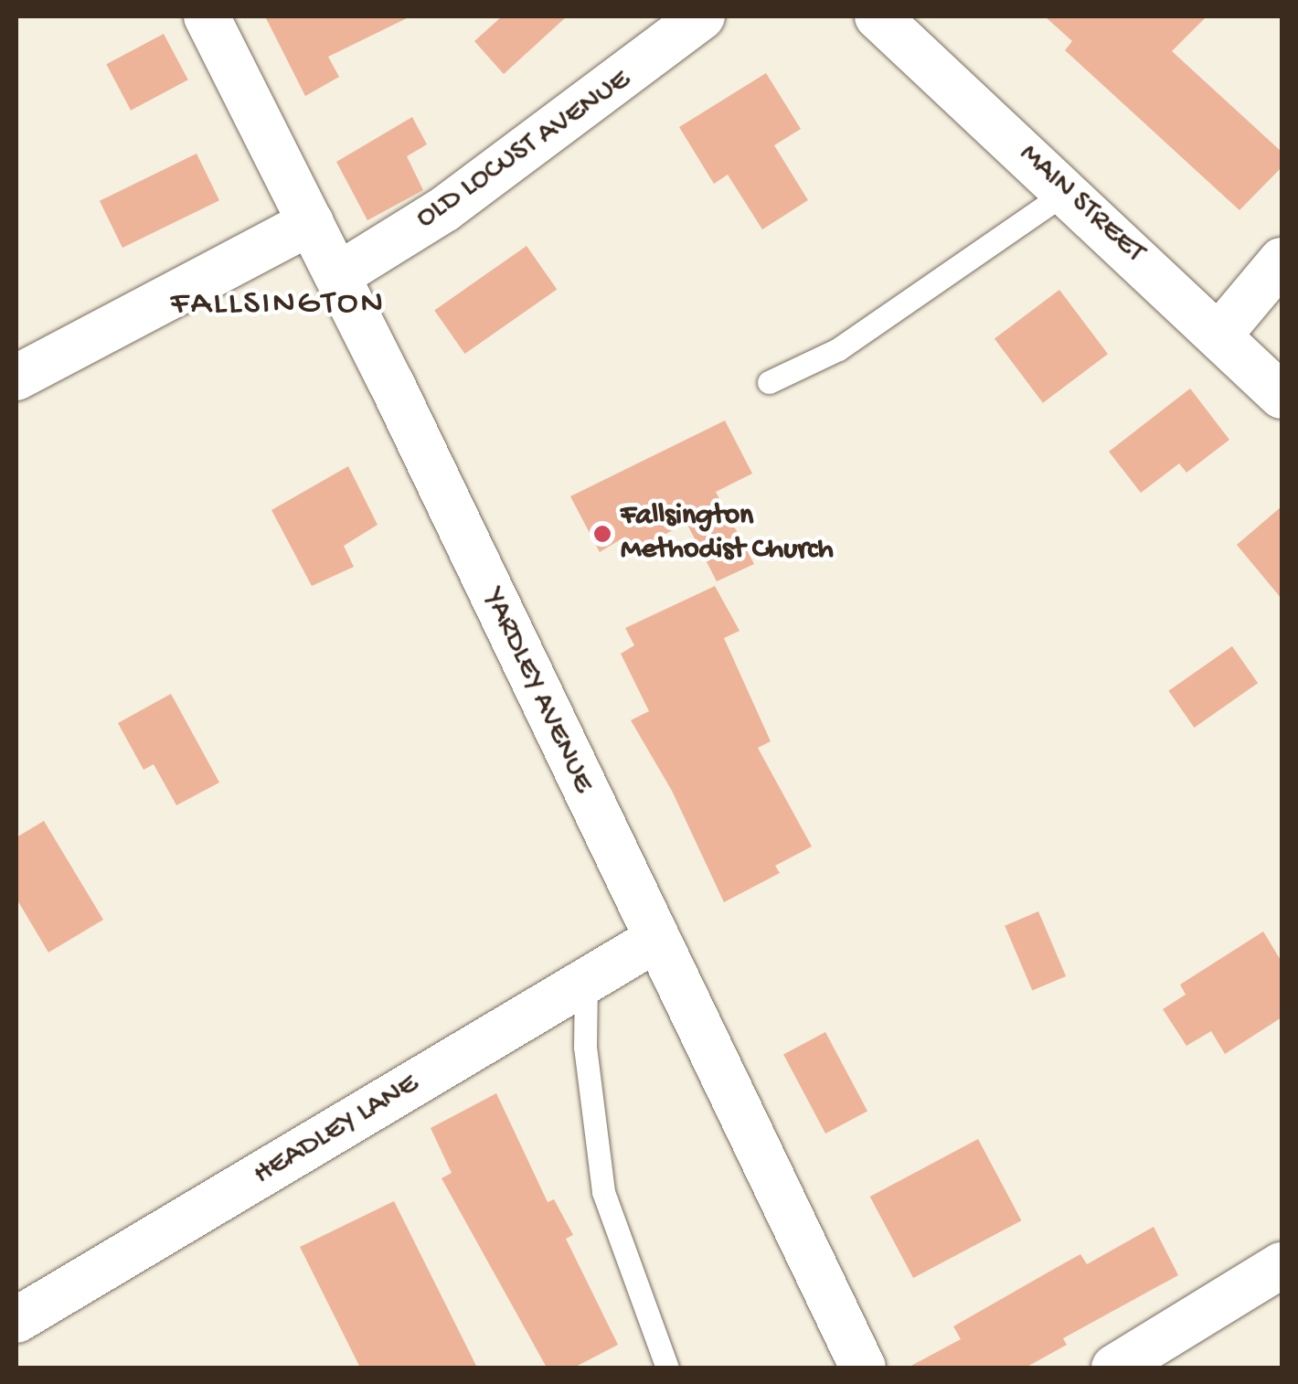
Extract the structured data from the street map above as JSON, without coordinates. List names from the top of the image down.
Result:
{
  "streets": {
    "street": [
      "OLD LOCUST AVENUE",
      "MAIN STREET",
      "YARDLEY AVENUE",
      "HEADLEY LANE"
    ]
  },
  "crossings": [
    ["OLD LOCUST AVENUE", "YARDLEY AVENUE"],
    ["YARDLEY AVENUE", "HEADLEY LANE"]
  ],
  "districts": ["FALLSINGTON"],
  "places": ["Fallsington Methodist Church"]
}
